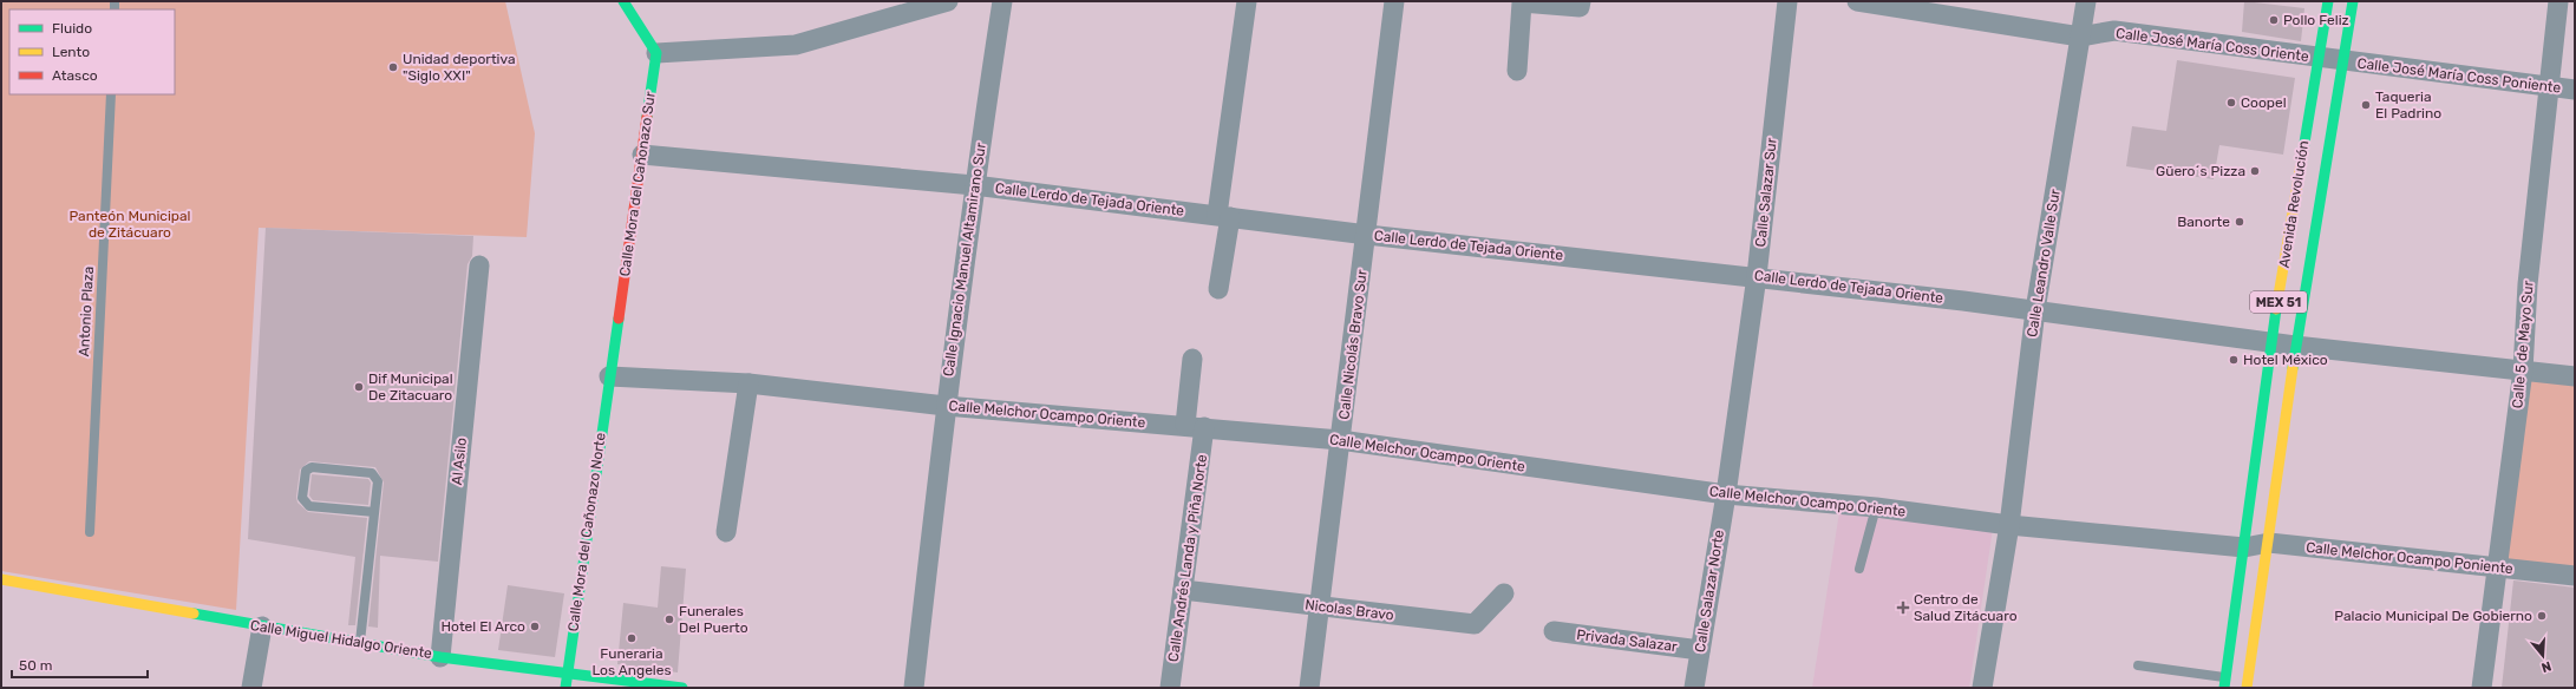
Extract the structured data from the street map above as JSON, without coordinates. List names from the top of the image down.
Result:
{
  "streets": {
    "street": [
      "Calle José María Coss Oriente",
      "Calle José María Coss Poniente",
      "Calle Mora del Cañonazo Sur",
      "Calle Salazar Sur",
      "Calle Lerdo de Tejada Oriente",
      "Avenida Revolución",
      "Calle Ignacio Manuel Altamirano Sur",
      "Calle Leandro Valle Sur",
      "MEX 51",
      "Calle Nicolás Bravo Sur",
      "Calle 5 de Mayo Sur",
      "Calle Melchor Ocampo Oriente",
      "Al Asilo",
      "Calle Mora del Cañonazo Norte",
      "Calle Andrés Landa y Piña Norte",
      "Calle Melchor Ocampo Poniente",
      "Calle Salazar Norte",
      "Nicolas Bravo",
      "Calle Miguel Hidalgo Oriente",
      "Privada Salazar"
    ],
    "lane": ["Antonio Plaza"]
  },
  "crossings": [
    ["Calle José María Coss Oriente", "Calle José María Coss Poniente"],
    ["Calle José María Coss Oriente", "Avenida Revolución"],
    ["Calle José María Coss Oriente", "Calle Leandro Valle Sur"],
    ["Calle José María Coss Poniente", "Avenida Revolución"],
    ["Calle José María Coss Poniente", "Calle 5 de Mayo Sur"],
    ["Calle Mora del Cañonazo Sur", "Calle Lerdo de Tejada Oriente"],
    ["Calle Mora del Cañonazo Sur", "Calle Melchor Ocampo Oriente"],
    ["Calle Mora del Cañonazo Sur", "Calle Mora del Cañonazo Norte"],
    ["Calle Salazar Sur", "Calle Lerdo de Tejada Oriente"],
    ["Calle Salazar Sur", "Calle Melchor Ocampo Oriente"],
    ["Calle Salazar Sur", "Calle Salazar Norte"],
    ["Calle Lerdo de Tejada Oriente", "Avenida Revolución"],
    ["Calle Lerdo de Tejada Oriente", "Calle Ignacio Manuel Altamirano Sur"],
    ["Calle Lerdo de Tejada Oriente", "Calle Leandro Valle Sur"],
    ["Calle Lerdo de Tejada Oriente", "Calle Nicolás Bravo Sur"],
    ["Calle Lerdo de Tejada Oriente", "Calle 5 de Mayo Sur"],
    ["Avenida Revolución", "MEX 51"],
    ["Avenida Revolución", "Calle Melchor Ocampo Oriente"],
    ["Avenida Revolución", "Calle Melchor Ocampo Poniente"],
    ["Calle Ignacio Manuel Altamirano Sur", "Calle Melchor Ocampo Oriente"],
    ["Calle Leandro Valle Sur", "Calle Melchor Ocampo Oriente"],
    ["MEX 51", "Calle Melchor Ocampo Oriente"],
    ["MEX 51", "Calle Melchor Ocampo Poniente"],
    ["Calle Nicolás Bravo Sur", "Calle Melchor Ocampo Oriente"],
    ["Calle Nicolás Bravo Sur", "Nicolas Bravo"],
    ["Calle 5 de Mayo Sur", "Calle Melchor Ocampo Poniente"],
    ["Calle Melchor Ocampo Oriente", "Calle Mora del Cañonazo Norte"],
    ["Calle Melchor Ocampo Oriente", "Calle Andrés Landa y Piña Norte"],
    ["Calle Melchor Ocampo Oriente", "Calle Melchor Ocampo Poniente"],
    ["Calle Melchor Ocampo Oriente", "Calle Salazar Norte"],
    ["Al Asilo", "Calle Miguel Hidalgo Oriente"],
    ["Calle Mora del Cañonazo Norte", "Calle Miguel Hidalgo Oriente"],
    ["Calle Andrés Landa y Piña Norte", "Nicolas Bravo"],
    ["Calle Salazar Norte", "Privada Salazar"]
  ],
  "parks": ["Panteón Municipal de Zitácuaro"],
  "places": {
    "other": [
      "Pollo Feliz",
      "Unidad deportiva \"Siglo XXI\"",
      "Coopel",
      "Taqueria El Padrino",
      "Güero´s Pizza",
      "Banorte",
      "Hotel México",
      "Dif Municipal De Zitacuaro",
      "Palacio Municipal De Gobierno",
      "Funerales Del Puerto",
      "Hotel El Arco",
      "Funeraria Los Angeles"
    ],
    "health": ["Centro de Salud Zitácuaro"]
  },
  "legend": ["Fluido", "Lento", "Atasco"],
  "scale_bar": "50 m",
  "north": "bottom"
}
